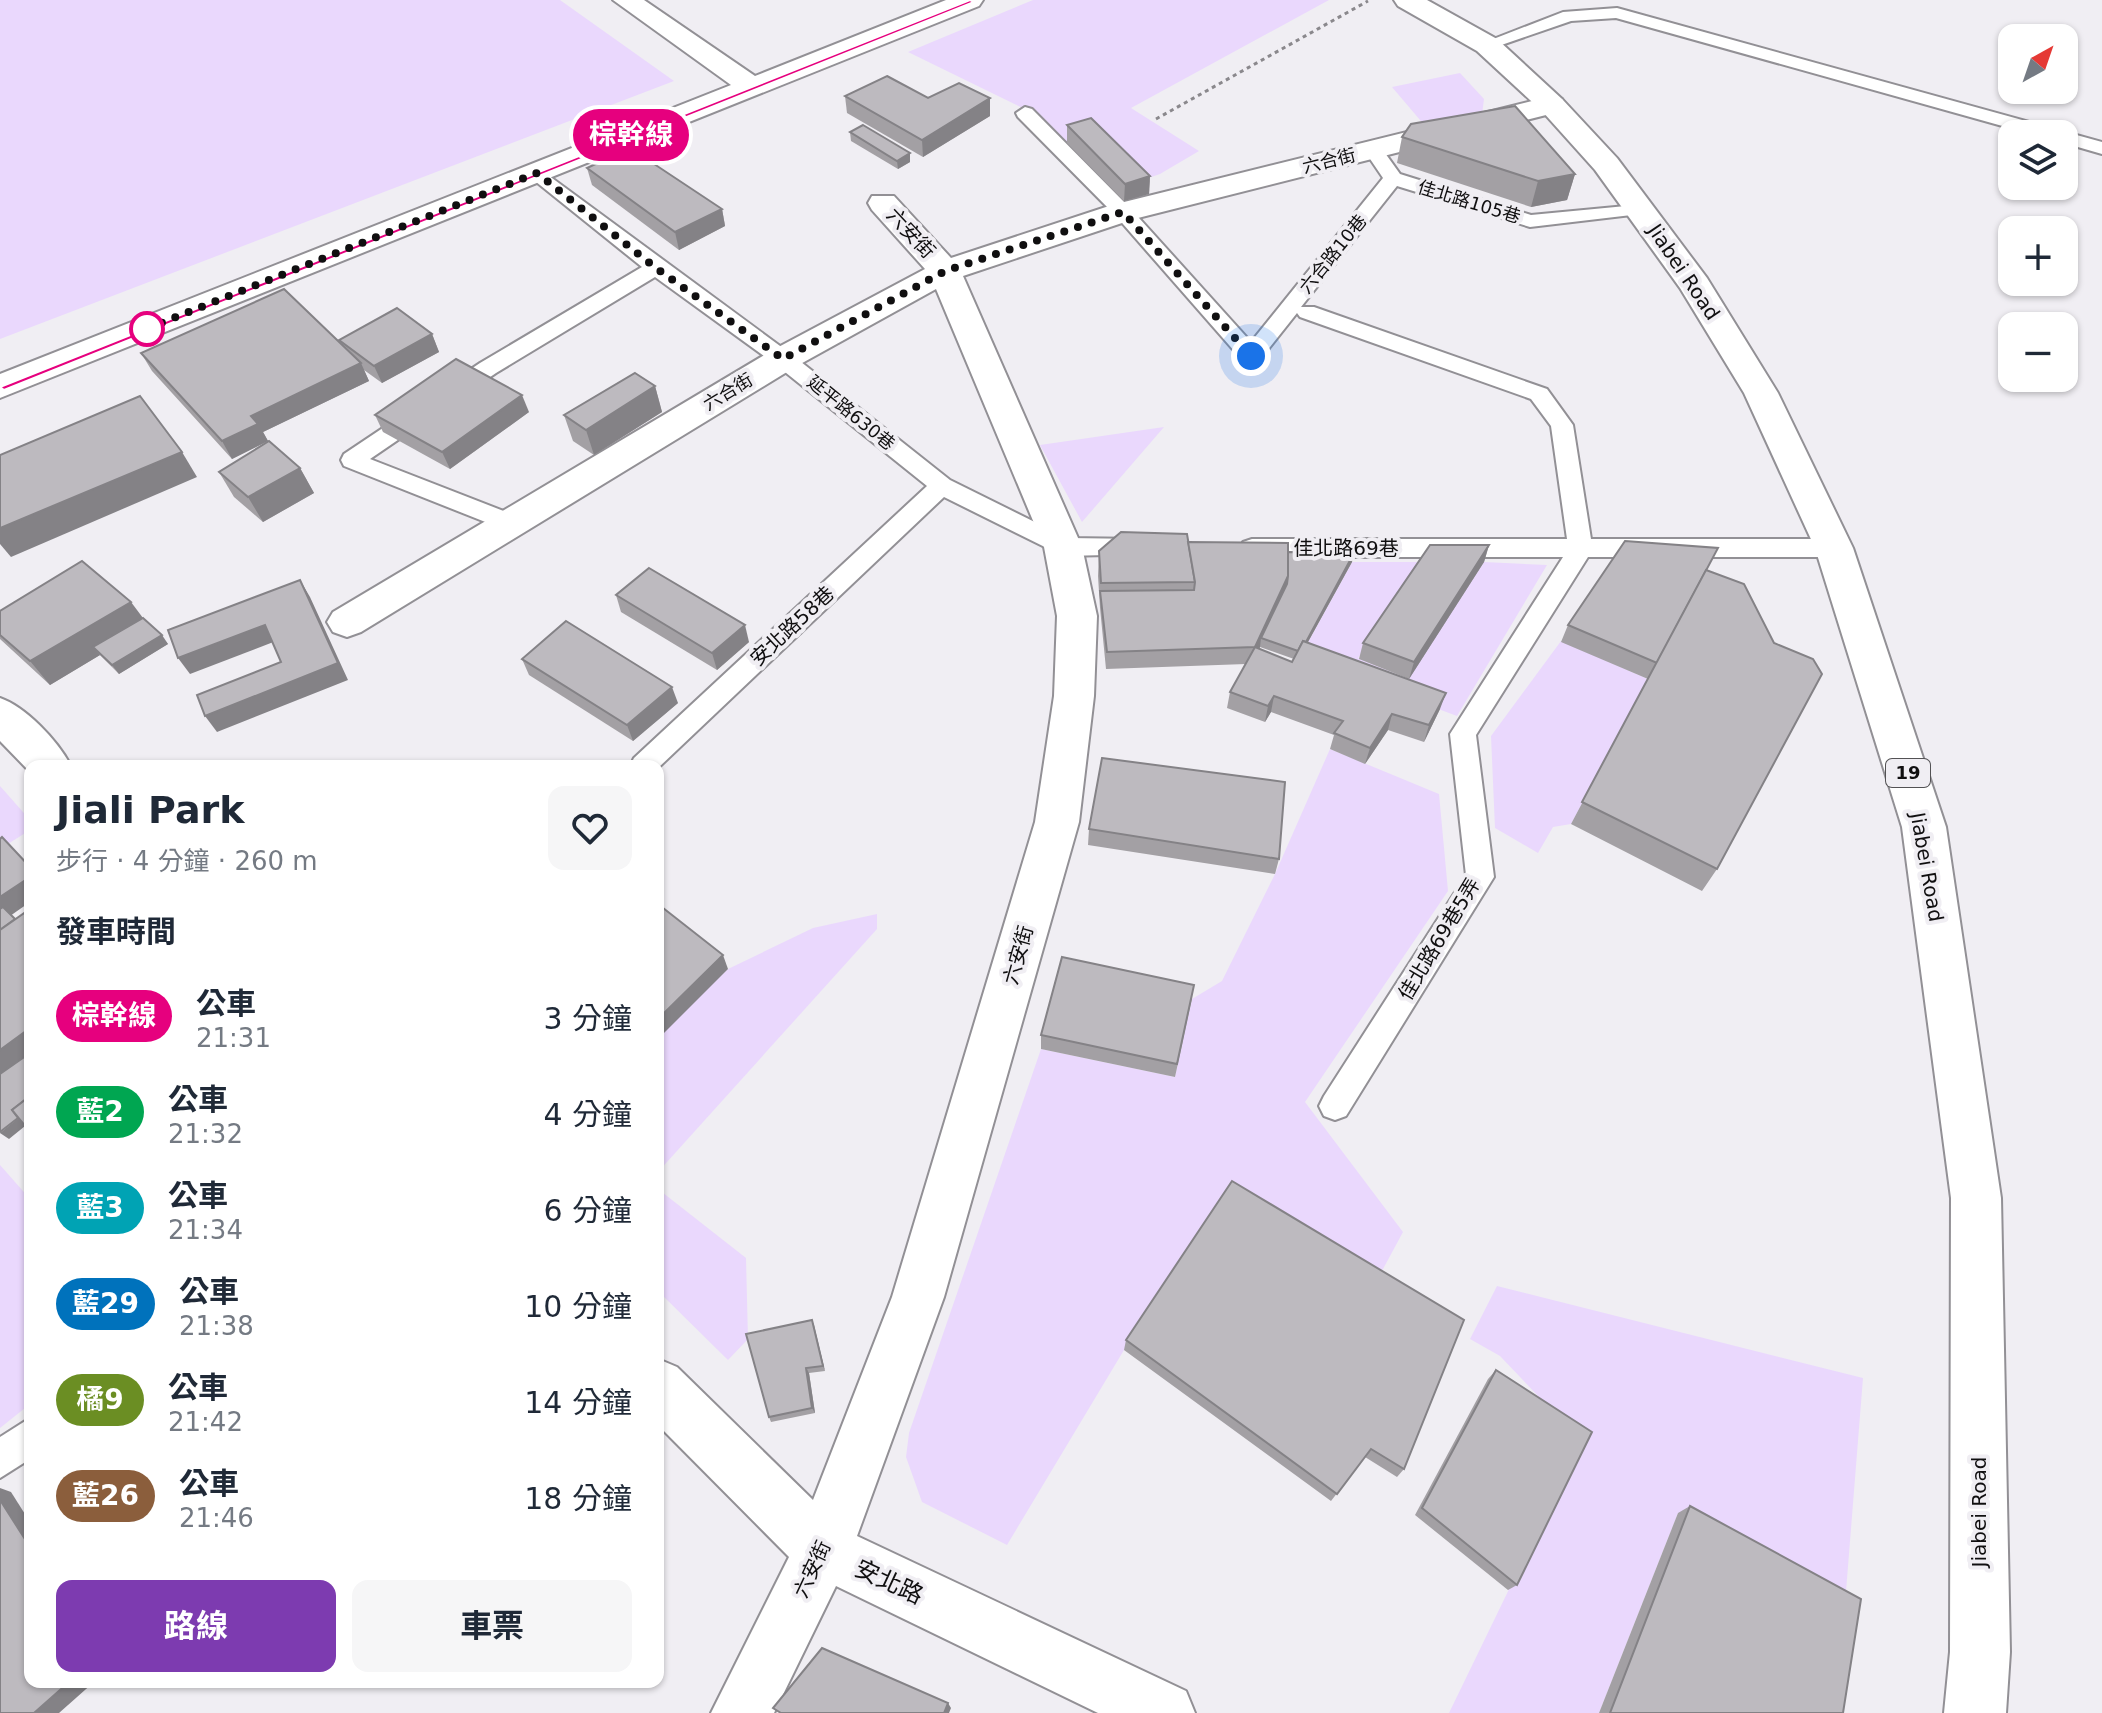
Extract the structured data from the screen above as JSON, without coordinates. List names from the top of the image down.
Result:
{
  "streets": {
    "street": [
      "六合街",
      "六安街",
      "Jiabei Road",
      "19",
      "安北路"
    ],
    "lane": [
      "佳北路105巷",
      "六合路10巷",
      "延平路630巷",
      "佳北路69巷",
      "安北路58巷",
      "佳北路69巷5弄"
    ]
  },
  "crossings": [
    ["六合街", "六安街"],
    ["六合街", "六合路10巷"],
    ["六合街", "Jiabei Road"],
    ["六合街", "延平路630巷"],
    ["佳北路105巷", "六合路10巷"],
    ["佳北路105巷", "Jiabei Road"],
    ["六安街", "延平路630巷"],
    ["六安街", "安北路"],
    ["Jiabei Road", "佳北路69巷"],
    ["延平路630巷", "安北路58巷"],
    ["佳北路69巷", "佳北路69巷5弄"]
  ],
  "lines": ["bus line 棕幹線"],
  "north": "top right",
  "page": {
    "on_map": "棕幹線",
    "map_buttons": ["+", "−"],
    "heading": [
      ["Jiali Park", "步行 · 4 分鐘 · 260 m"],
      "發車時間"
    ],
    "list": [
      {
        "mark": "棕幹線",
        "name": "公車",
        "note": "21:31",
        "value": "3 分鐘"
      },
      {
        "mark": "藍2",
        "name": "公車",
        "note": "21:32",
        "value": "4 分鐘"
      },
      {
        "mark": "藍3",
        "name": "公車",
        "note": "21:34",
        "value": "6 分鐘"
      },
      {
        "mark": "藍29",
        "name": "公車",
        "note": "21:38",
        "value": "10 分鐘"
      },
      {
        "mark": "橘9",
        "name": "公車",
        "note": "21:42",
        "value": "14 分鐘"
      },
      {
        "mark": "藍26",
        "name": "公車",
        "note": "21:46",
        "value": "18 分鐘"
      }
    ],
    "buttons": ["路線", "車票"]
  }
}
